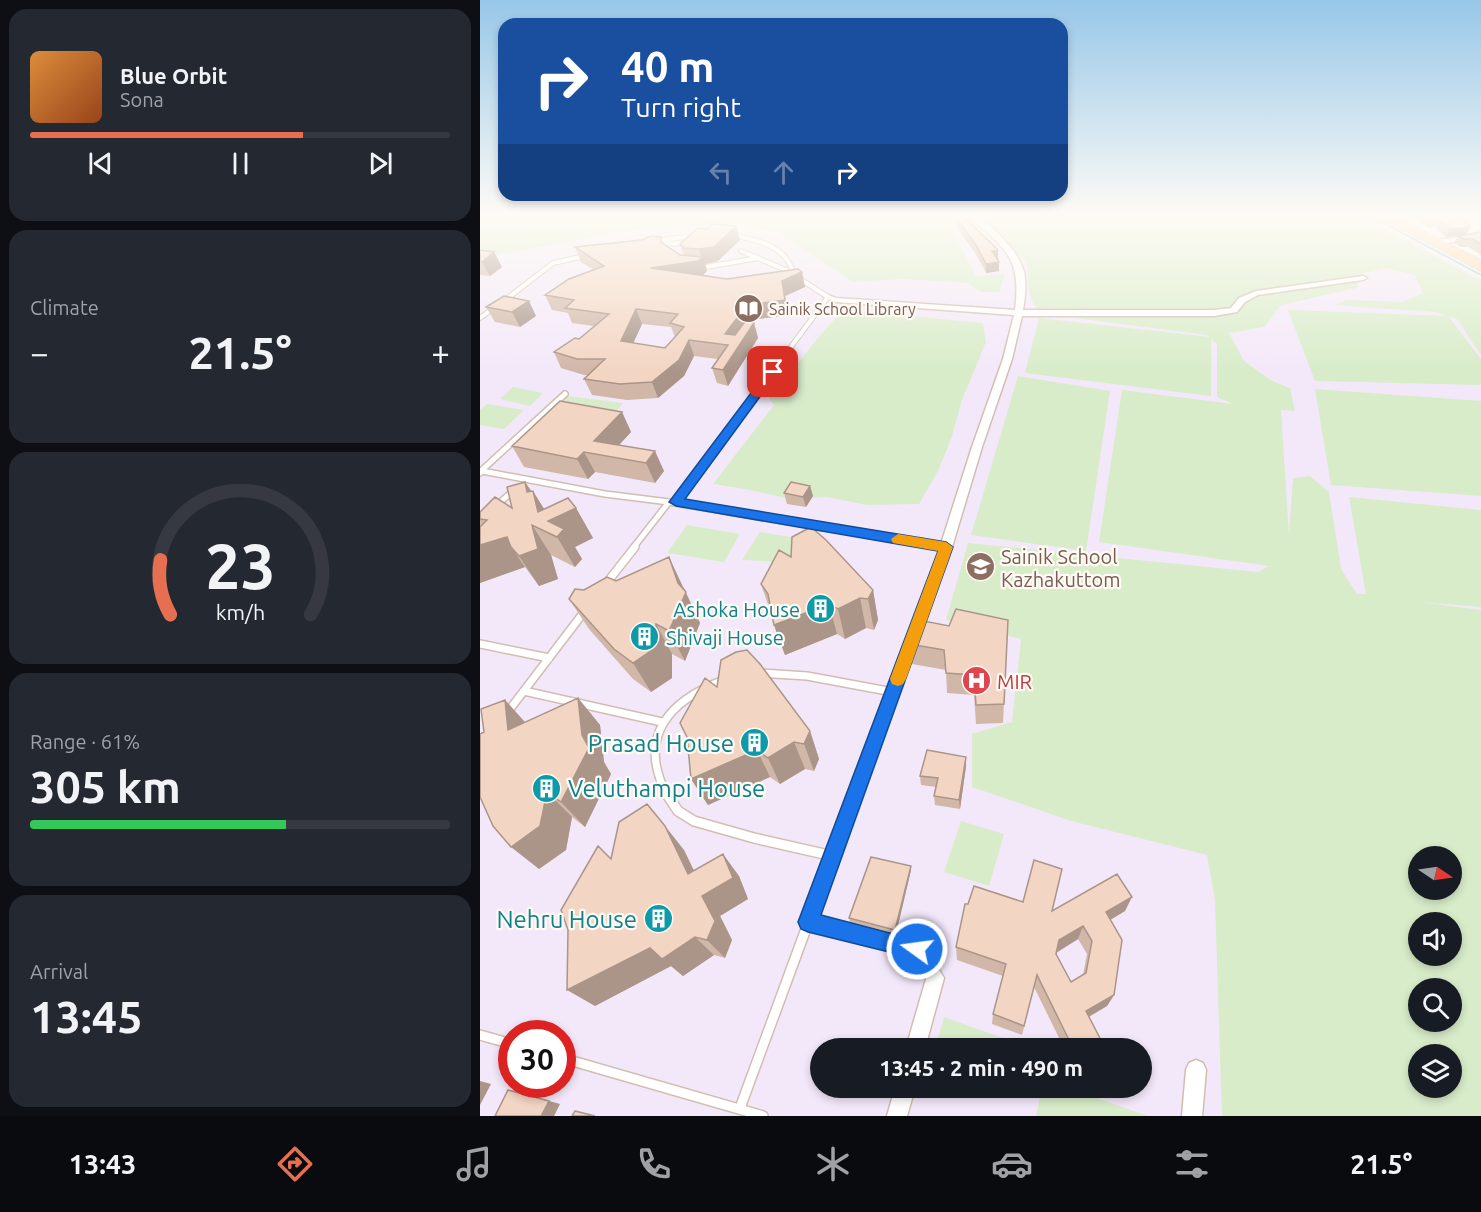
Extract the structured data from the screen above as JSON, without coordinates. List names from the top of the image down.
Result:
{
  "places": {
    "library": ["Sainik School Library"],
    "school or university": ["Sainik School Kazhakuttom"],
    "building": [
      "Ashoka House",
      "Shivaji House",
      "Prasad House",
      "Veluthampi House",
      "Nehru House"
    ],
    "hospital": ["MIR"]
  },
  "north": "right",
  "page": {
    "turn": ["40 m", "Turn right"],
    "song": ["Blue Orbit", "Sona"],
    "tile": [
      "Climate",
      ["Range · 61%", "305 km"],
      ["Arrival", "13:45"]
    ],
    "heat": ["−", "21.5°", "+"],
    "limit": "30",
    "trip": "13:45 · 2 min · 490 m",
    "tabs": ["13:43", "21.5°"],
    "gauge": ["23", "km/h"]
  }
}
